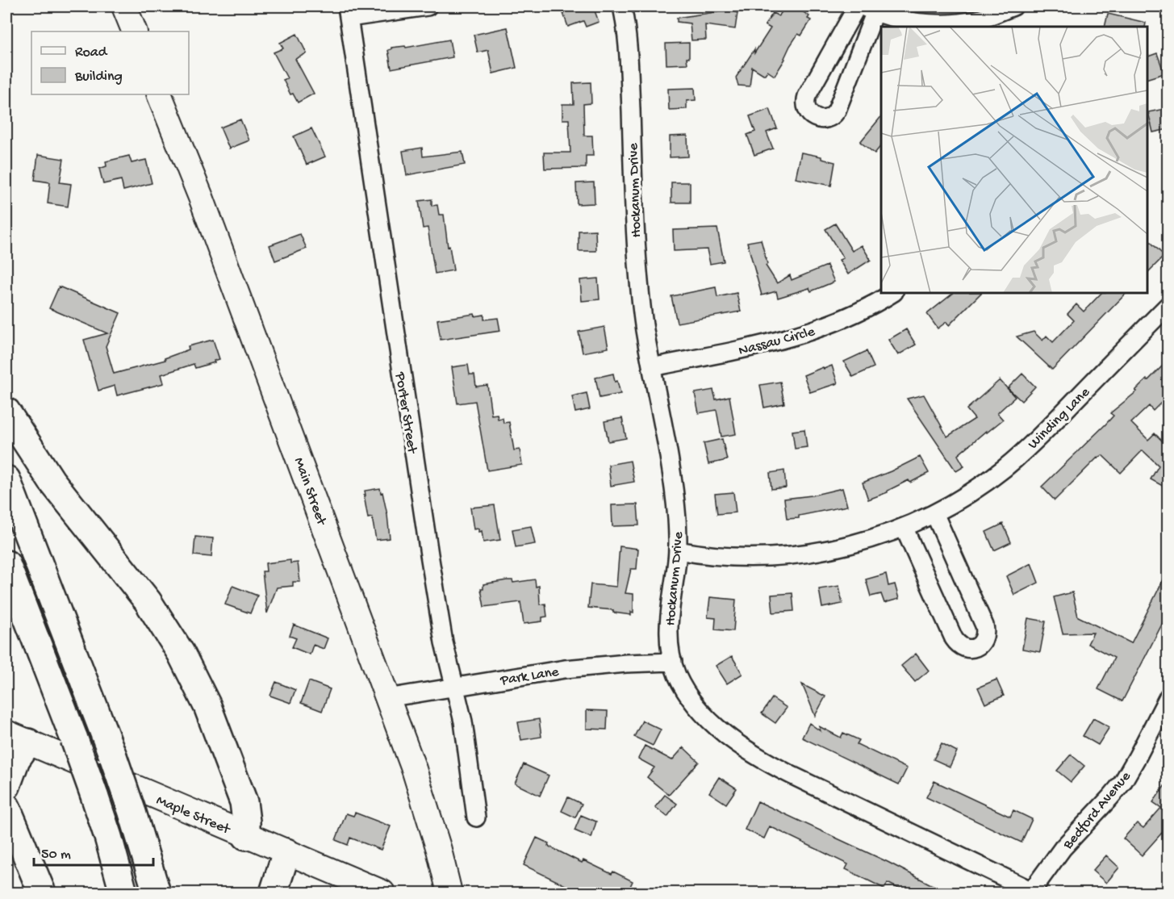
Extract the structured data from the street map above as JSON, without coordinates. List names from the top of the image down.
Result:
{
  "streets": {
    "main road": ["Main Street", "Maple Street"],
    "street": [
      "Hockanum Drive",
      "Nassau Circle",
      "Porter Street",
      "Winding Lane",
      "Park Lane",
      "Bedford Avenue"
    ]
  },
  "crossings": [
    ["Hockanum Drive", "Nassau Circle"],
    ["Hockanum Drive", "Winding Lane"],
    ["Hockanum Drive", "Park Lane"],
    ["Hockanum Drive", "Bedford Avenue"],
    ["Porter Street", "Park Lane"],
    ["Main Street", "Park Lane"]
  ],
  "legend": ["Road", "Building"],
  "scale_bar": "50 m"
}
